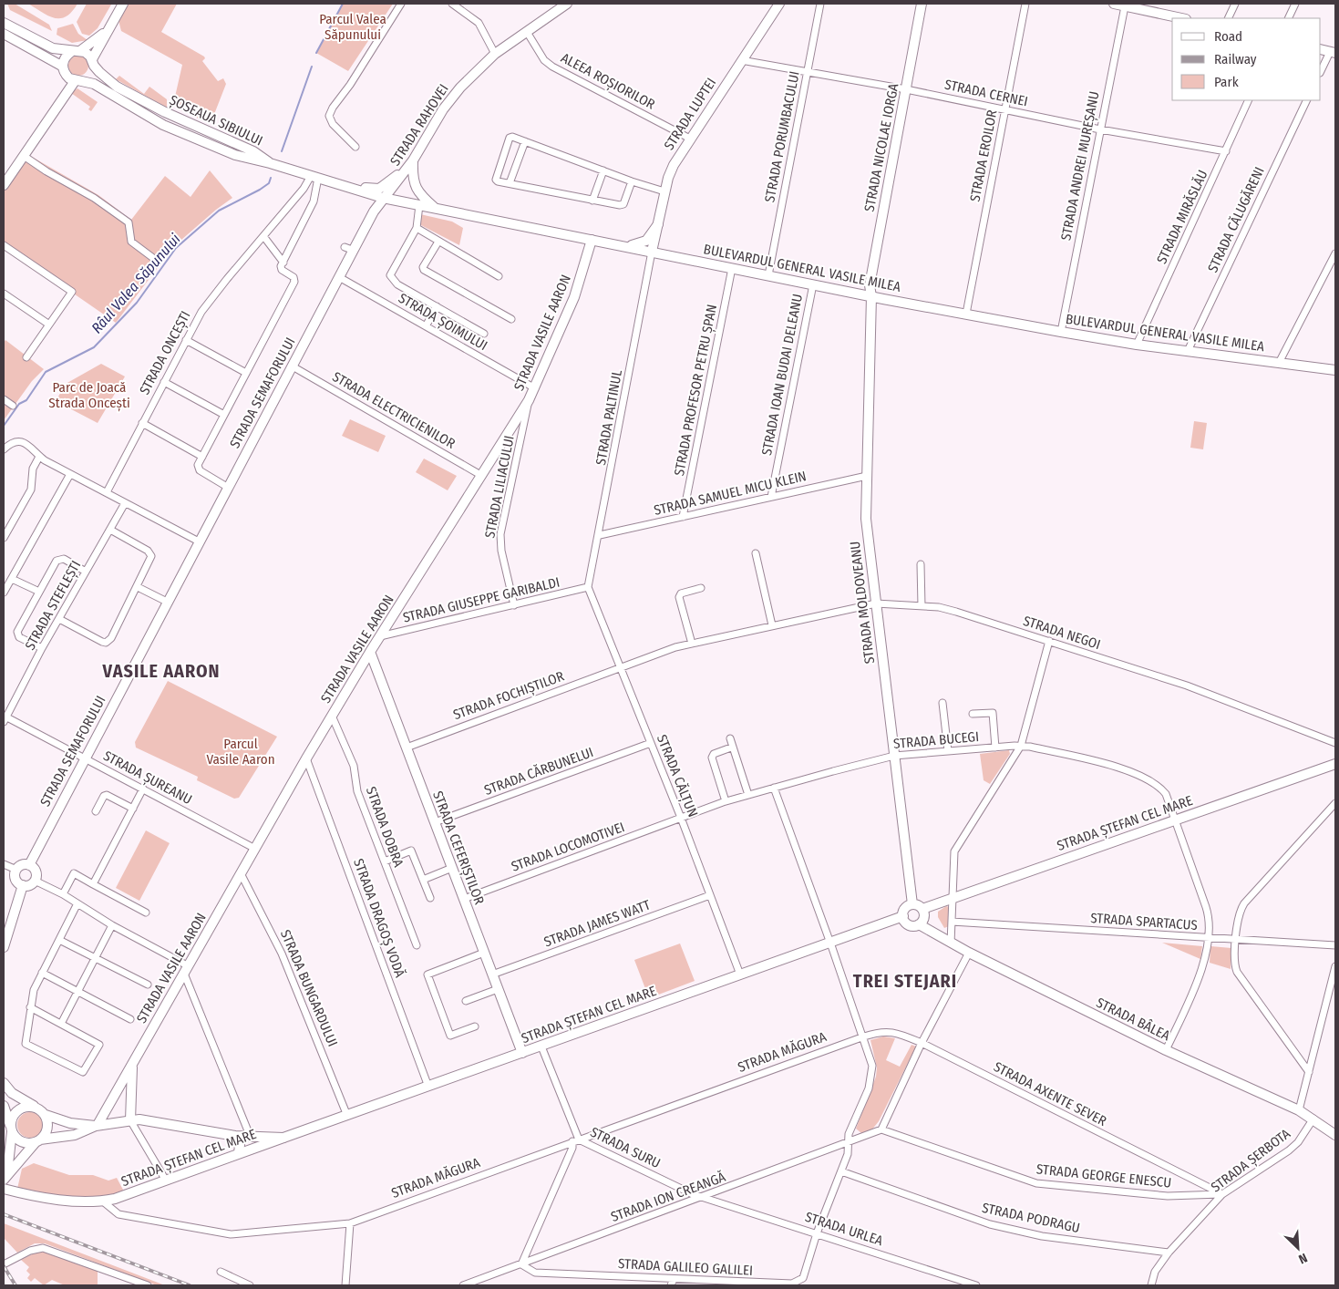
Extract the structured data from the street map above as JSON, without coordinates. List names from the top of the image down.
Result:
{
  "streets": {
    "main road": [
      "STRADA LUPTEI",
      "ȘOSEAUA SIBIULUI",
      "STRADA RAHOVEI",
      "STRADA NICOLAE IORGA",
      "BULEVARDUL GENERAL VASILE MILEA",
      "STRADA VASILE AARON",
      "STRADA SEMAFORULUI",
      "STRADA MOLDOVEANU",
      "STRADA ȘTEFAN CEL MARE",
      "STRADA CEFERIȘTILOR",
      "STRADA BÂLEA"
    ],
    "street": [
      "ALEEA ROȘIORILOR",
      "STRADA CERNEI",
      "STRADA PORUMBACULUI",
      "STRADA EROILOR",
      "STRADA ANDREI MUREȘANU",
      "STRADA MIRĂSLĂU",
      "STRADA CĂLUGĂRENI",
      "STRADA ȘOIMULUI",
      "STRADA ONCEȘTI",
      "STRADA IOAN BUDAI DELEANU",
      "STRADA PROFESOR PETRU ȘPAN",
      "STRADA ELECTRICIENILOR",
      "STRADA PALTINUL",
      "STRADA LILIACULUI",
      "STRADA SAMUEL MICU KLEIN",
      "STRADA GIUSEPPE GARIBALDI",
      "STRADA STEFLEȘTI",
      "STRADA NEGOI",
      "STRADA FOCHIȘTILOR",
      "STRADA BUCEGI",
      "STRADA CĂRBUNELUI",
      "STRADA CĂLȚUN",
      "STRADA ȘUREANU",
      "STRADA DOBRA",
      "STRADA LOCOMOTIVEI",
      "STRADA DRAGOȘ VODĂ",
      "STRADA SPARTACUS",
      "STRADA JAMES WATT",
      "STRADA BUNGARDULUI",
      "STRADA MĂGURA",
      "STRADA AXENTE SEVER",
      "STRADA SURU",
      "STRADA ȘERBOTA",
      "STRADA GEORGE ENESCU",
      "STRADA ION CREANGĂ",
      "STRADA PODRAGU",
      "STRADA URLEA",
      "STRADA GALILEO GALILEI"
    ]
  },
  "crossings": [
    ["ALEEA ROȘIORILOR", "STRADA LUPTEI"],
    ["ALEEA ROȘIORILOR", "STRADA RAHOVEI"],
    ["STRADA CERNEI", "STRADA LUPTEI"],
    ["STRADA CERNEI", "STRADA PORUMBACULUI"],
    ["STRADA CERNEI", "STRADA NICOLAE IORGA"],
    ["STRADA CERNEI", "STRADA EROILOR"],
    ["STRADA CERNEI", "STRADA ANDREI MUREȘANU"],
    ["STRADA CERNEI", "STRADA MIRĂSLĂU"],
    ["STRADA LUPTEI", "BULEVARDUL GENERAL VASILE MILEA"],
    ["STRADA LUPTEI", "STRADA PALTINUL"],
    ["ȘOSEAUA SIBIULUI", "BULEVARDUL GENERAL VASILE MILEA"],
    ["STRADA RAHOVEI", "BULEVARDUL GENERAL VASILE MILEA"],
    ["STRADA RAHOVEI", "STRADA SEMAFORULUI"],
    ["STRADA PORUMBACULUI", "BULEVARDUL GENERAL VASILE MILEA"],
    ["STRADA NICOLAE IORGA", "BULEVARDUL GENERAL VASILE MILEA"],
    ["STRADA NICOLAE IORGA", "STRADA MOLDOVEANU"],
    ["STRADA EROILOR", "BULEVARDUL GENERAL VASILE MILEA"],
    ["STRADA ANDREI MUREȘANU", "BULEVARDUL GENERAL VASILE MILEA"],
    ["STRADA MIRĂSLĂU", "BULEVARDUL GENERAL VASILE MILEA"],
    ["STRADA CĂLUGĂRENI", "BULEVARDUL GENERAL VASILE MILEA"],
    ["BULEVARDUL GENERAL VASILE MILEA", "STRADA VASILE AARON"],
    ["BULEVARDUL GENERAL VASILE MILEA", "STRADA ONCEȘTI"],
    ["BULEVARDUL GENERAL VASILE MILEA", "STRADA IOAN BUDAI DELEANU"],
    ["BULEVARDUL GENERAL VASILE MILEA", "STRADA PROFESOR PETRU ȘPAN"],
    ["BULEVARDUL GENERAL VASILE MILEA", "STRADA SEMAFORULUI"],
    ["BULEVARDUL GENERAL VASILE MILEA", "STRADA PALTINUL"],
    ["BULEVARDUL GENERAL VASILE MILEA", "STRADA MOLDOVEANU"],
    ["STRADA ȘOIMULUI", "STRADA VASILE AARON"],
    ["STRADA ȘOIMULUI", "STRADA SEMAFORULUI"],
    ["STRADA VASILE AARON", "STRADA ELECTRICIENILOR"],
    ["STRADA VASILE AARON", "STRADA LILIACULUI"],
    ["STRADA VASILE AARON", "STRADA GIUSEPPE GARIBALDI"],
    ["STRADA VASILE AARON", "STRADA ȘUREANU"],
    ["STRADA VASILE AARON", "STRADA ȘTEFAN CEL MARE"],
    ["STRADA VASILE AARON", "STRADA DOBRA"],
    ["STRADA VASILE AARON", "STRADA CEFERIȘTILOR"],
    ["STRADA VASILE AARON", "STRADA DRAGOȘ VODĂ"],
    ["STRADA VASILE AARON", "STRADA BUNGARDULUI"],
    ["STRADA IOAN BUDAI DELEANU", "STRADA SAMUEL MICU KLEIN"],
    ["STRADA PROFESOR PETRU ȘPAN", "STRADA SAMUEL MICU KLEIN"],
    ["STRADA SEMAFORULUI", "STRADA ELECTRICIENILOR"],
    ["STRADA SEMAFORULUI", "STRADA ȘUREANU"],
    ["STRADA PALTINUL", "STRADA SAMUEL MICU KLEIN"],
    ["STRADA PALTINUL", "STRADA GIUSEPPE GARIBALDI"],
    ["STRADA PALTINUL", "STRADA CĂLȚUN"],
    ["STRADA LILIACULUI", "STRADA GIUSEPPE GARIBALDI"],
    ["STRADA SAMUEL MICU KLEIN", "STRADA MOLDOVEANU"],
    ["STRADA GIUSEPPE GARIBALDI", "STRADA CĂLȚUN"],
    ["STRADA MOLDOVEANU", "STRADA NEGOI"],
    ["STRADA MOLDOVEANU", "STRADA BUCEGI"],
    ["STRADA MOLDOVEANU", "STRADA ȘTEFAN CEL MARE"],
    ["STRADA MOLDOVEANU", "STRADA BÂLEA"],
    ["STRADA STEFLEȘTI", "STRADA ȘUREANU"],
    ["STRADA NEGOI", "STRADA FOCHIȘTILOR"],
    ["STRADA NEGOI", "STRADA CĂLȚUN"],
    ["STRADA FOCHIȘTILOR", "STRADA CĂLȚUN"],
    ["STRADA FOCHIȘTILOR", "STRADA CEFERIȘTILOR"],
    ["STRADA BUCEGI", "STRADA CĂLȚUN"],
    ["STRADA BUCEGI", "STRADA ȘTEFAN CEL MARE"],
    ["STRADA BUCEGI", "STRADA LOCOMOTIVEI"],
    ["STRADA BUCEGI", "STRADA SPARTACUS"],
    ["STRADA BUCEGI", "STRADA BÂLEA"],
    ["STRADA CĂRBUNELUI", "STRADA CĂLȚUN"],
    ["STRADA CĂRBUNELUI", "STRADA CEFERIȘTILOR"],
    ["STRADA CĂLȚUN", "STRADA ȘTEFAN CEL MARE"],
    ["STRADA CĂLȚUN", "STRADA LOCOMOTIVEI"],
    ["STRADA CĂLȚUN", "STRADA JAMES WATT"],
    ["STRADA ȘTEFAN CEL MARE", "STRADA CEFERIȘTILOR"],
    ["STRADA ȘTEFAN CEL MARE", "STRADA DRAGOȘ VODĂ"],
    ["STRADA ȘTEFAN CEL MARE", "STRADA BUNGARDULUI"],
    ["STRADA ȘTEFAN CEL MARE", "STRADA BÂLEA"],
    ["STRADA ȘTEFAN CEL MARE", "STRADA MĂGURA"],
    ["STRADA ȘTEFAN CEL MARE", "STRADA SURU"],
    ["STRADA LOCOMOTIVEI", "STRADA CEFERIȘTILOR"],
    ["STRADA CEFERIȘTILOR", "STRADA JAMES WATT"],
    ["STRADA BÂLEA", "STRADA ȘERBOTA"],
    ["STRADA MĂGURA", "STRADA AXENTE SEVER"],
    ["STRADA MĂGURA", "STRADA SURU"],
    ["STRADA AXENTE SEVER", "STRADA ȘERBOTA"],
    ["STRADA AXENTE SEVER", "STRADA GEORGE ENESCU"],
    ["STRADA SURU", "STRADA ION CREANGĂ"],
    ["STRADA SURU", "STRADA URLEA"],
    ["STRADA ȘERBOTA", "STRADA GEORGE ENESCU"],
    ["STRADA ȘERBOTA", "STRADA PODRAGU"],
    ["STRADA GEORGE ENESCU", "STRADA ION CREANGĂ"],
    ["STRADA ION CREANGĂ", "STRADA URLEA"],
    ["STRADA ION CREANGĂ", "STRADA GALILEO GALILEI"],
    ["STRADA URLEA", "STRADA GALILEO GALILEI"]
  ],
  "districts": ["VASILE AARON", "TREI STEJARI"],
  "water": ["Râul Valea Săpunului"],
  "parks": ["Parcul Valea Săpunului", "Parc de Joacă Strada Oncești", "Parcul Vasile Aaron"],
  "legend": ["Road", "Railway", "Park"],
  "north": "bottom right"
}
